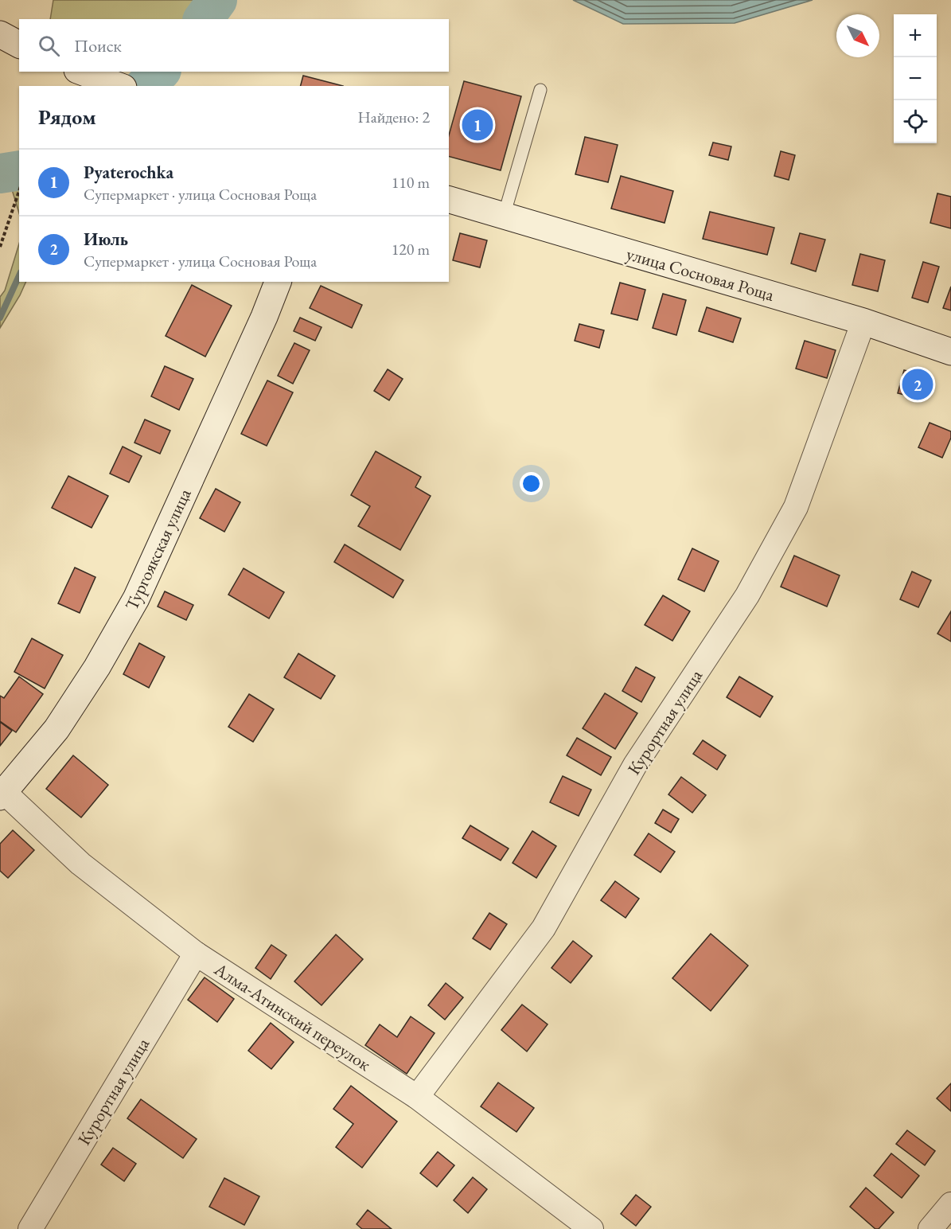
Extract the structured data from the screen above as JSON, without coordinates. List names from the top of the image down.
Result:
{
  "streets": {
    "main road": ["улица Сосновая Роща", "Тургоякская улица"],
    "street": ["Курортная улица", "Алма-Атинский переулок"]
  },
  "crossings": [
    ["улица Сосновая Роща", "Курортная улица"],
    ["Тургоякская улица", "Алма-Атинский переулок"],
    ["Курортная улица", "Алма-Атинский переулок"]
  ],
  "north": "bottom right",
  "page": {
    "map_buttons": ["+", "−"],
    "search": "Поиск",
    "heading": ["Рядом", "Найдено: 2"],
    "pins": ["1", "2"],
    "list": [
      {
        "mark": "1",
        "name": "Pyaterochka",
        "note": "Супермаркет · улица Сосновая Роща",
        "value": "110 m"
      },
      {
        "mark": "2",
        "name": "Июль",
        "note": "Супермаркет · улица Сосновая Роща",
        "value": "120 m"
      }
    ]
  }
}
